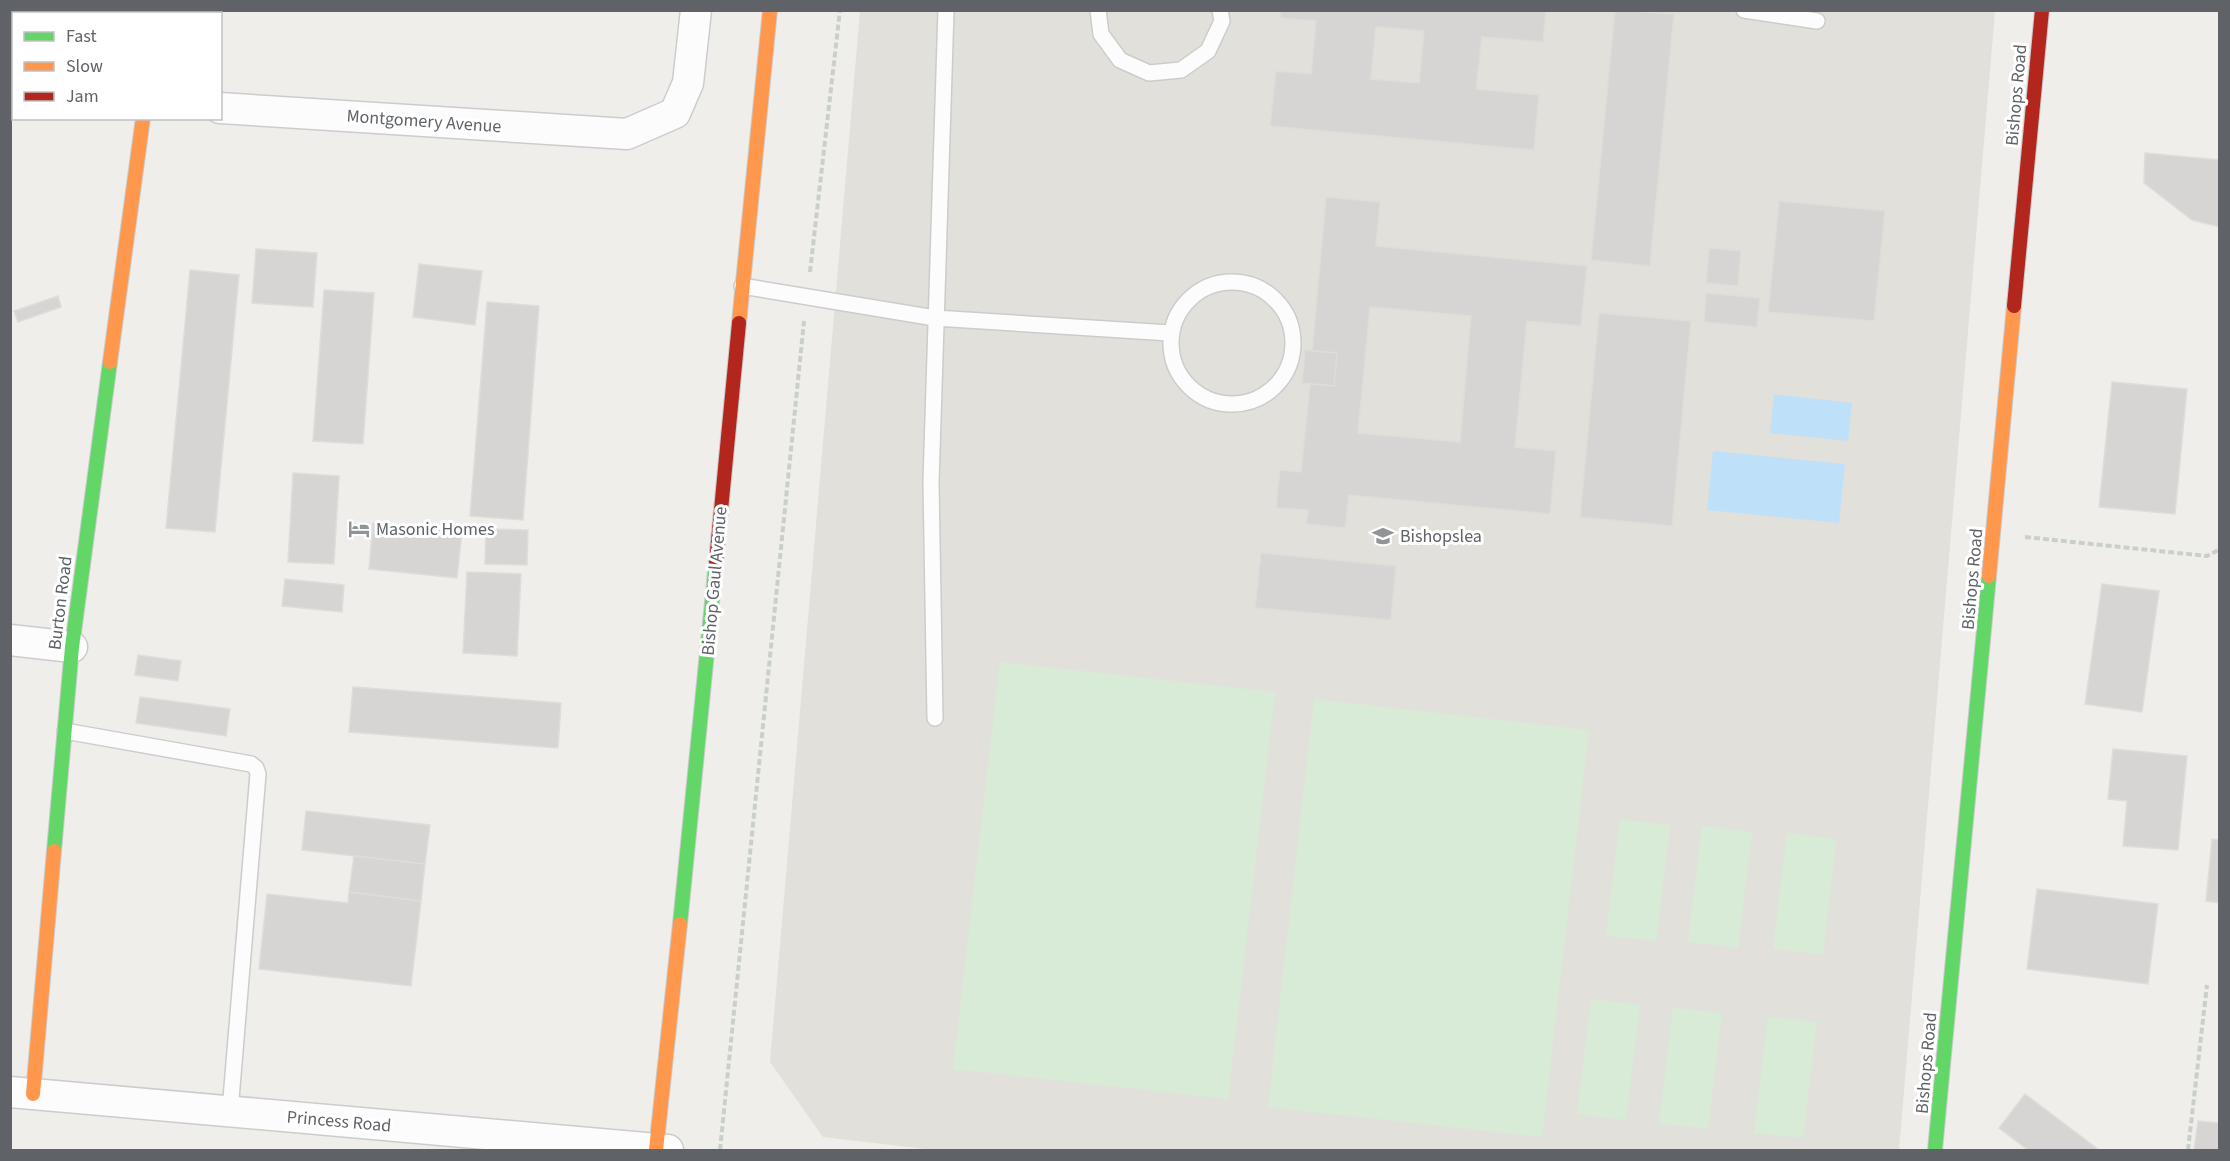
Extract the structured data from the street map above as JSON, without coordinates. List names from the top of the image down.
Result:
{
  "streets": {
    "street": [
      "Bishops Road",
      "Montgomery Avenue",
      "Bishop Gaul Avenue",
      "Burton Road",
      "Princess Road"
    ]
  },
  "crossings": [
    ["Bishop Gaul Avenue", "Princess Road"],
    ["Burton Road", "Princess Road"]
  ],
  "places": {
    "hotel": ["Masonic Homes"],
    "school or university": ["Bishopslea"]
  },
  "legend": ["Fast", "Slow", "Jam"]
}
